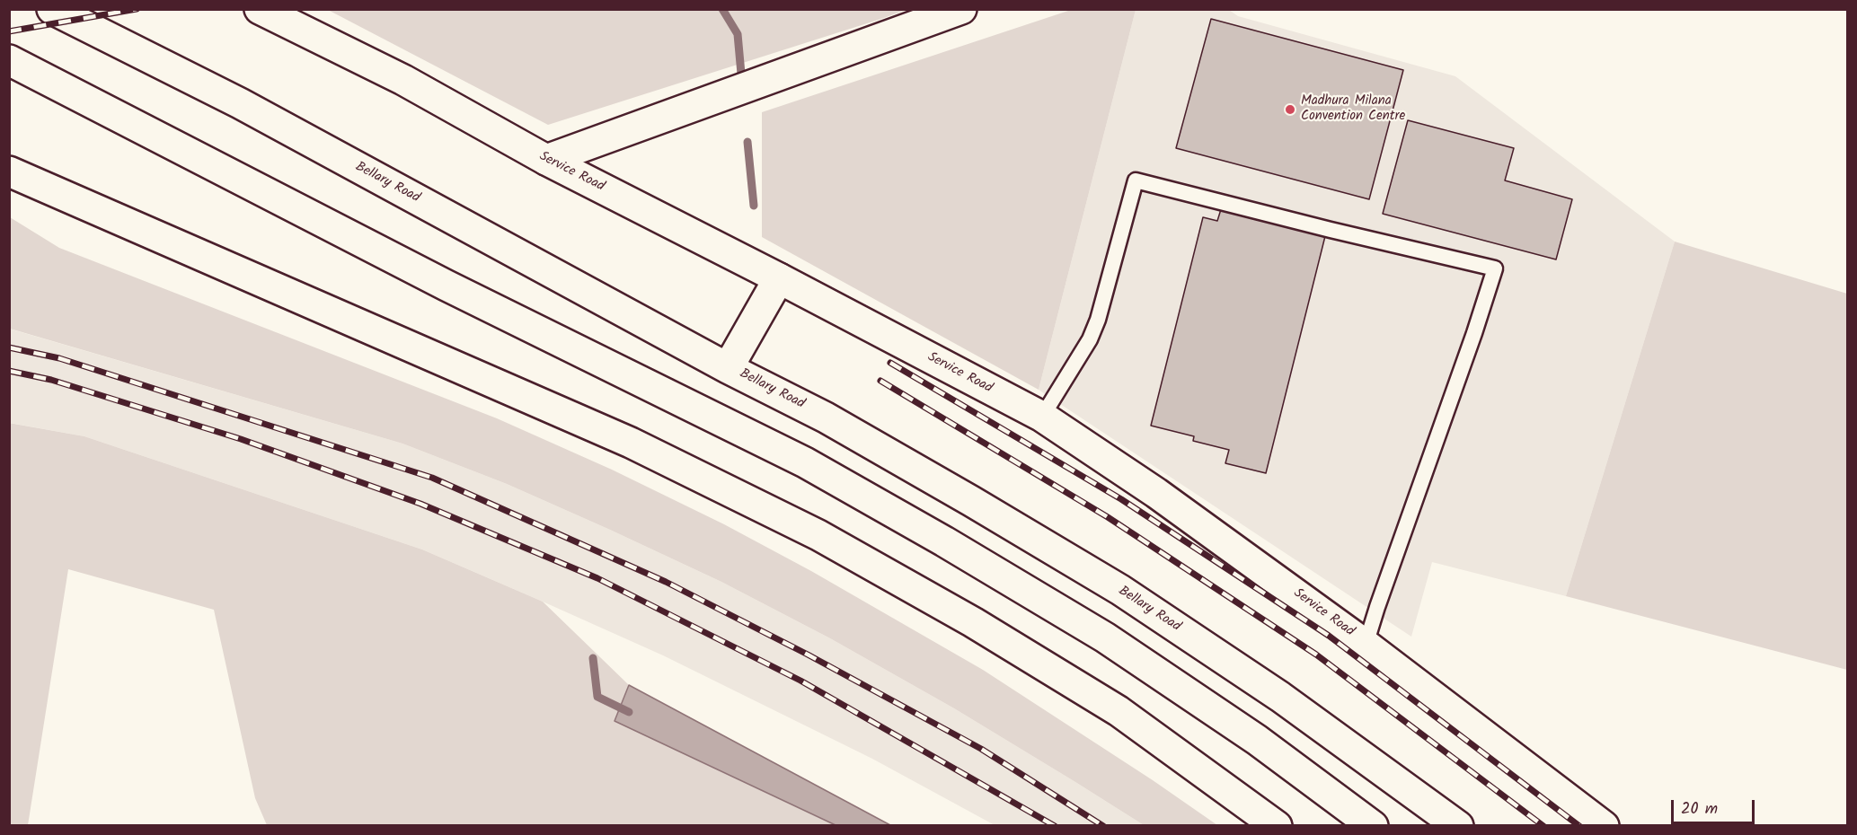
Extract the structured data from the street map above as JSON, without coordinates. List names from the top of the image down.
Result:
{
  "streets": {
    "main road": ["Service Road", "Bellary Road"]
  },
  "places": ["Madhura Milana Convention Centre"],
  "scale_bar": "20 m"
}
